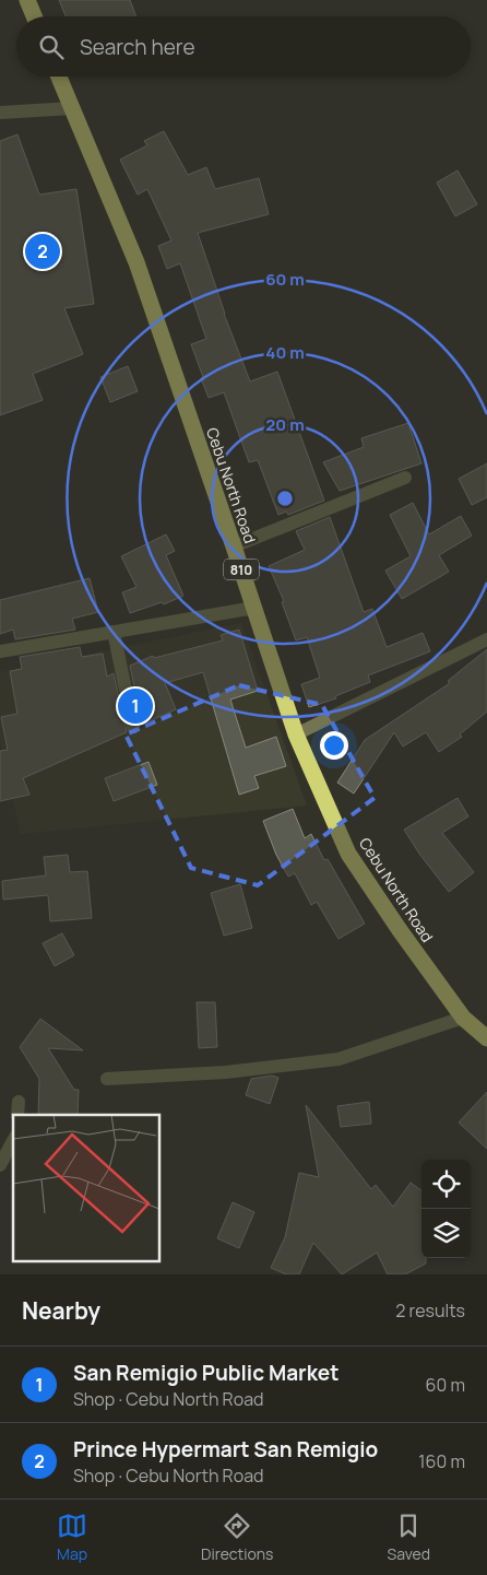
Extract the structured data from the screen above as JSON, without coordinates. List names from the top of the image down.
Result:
{
  "streets": {
    "highway": ["Cebu North Road", "810"]
  },
  "page": {
    "search": "Search here",
    "pins": ["2", "1"],
    "heading": ["Nearby", "2 results"],
    "list": [
      {
        "mark": "1",
        "name": "San Remigio Public Market",
        "note": "Shop · Cebu North Road",
        "value": "60 m"
      },
      {
        "mark": "2",
        "name": "Prince Hypermart San Remigio",
        "note": "Shop · Cebu North Road",
        "value": "160 m"
      }
    ],
    "nav": ["Map", "Directions", "Saved"]
  },
  "rings": ["60 m", "40 m", "20 m"]
}
